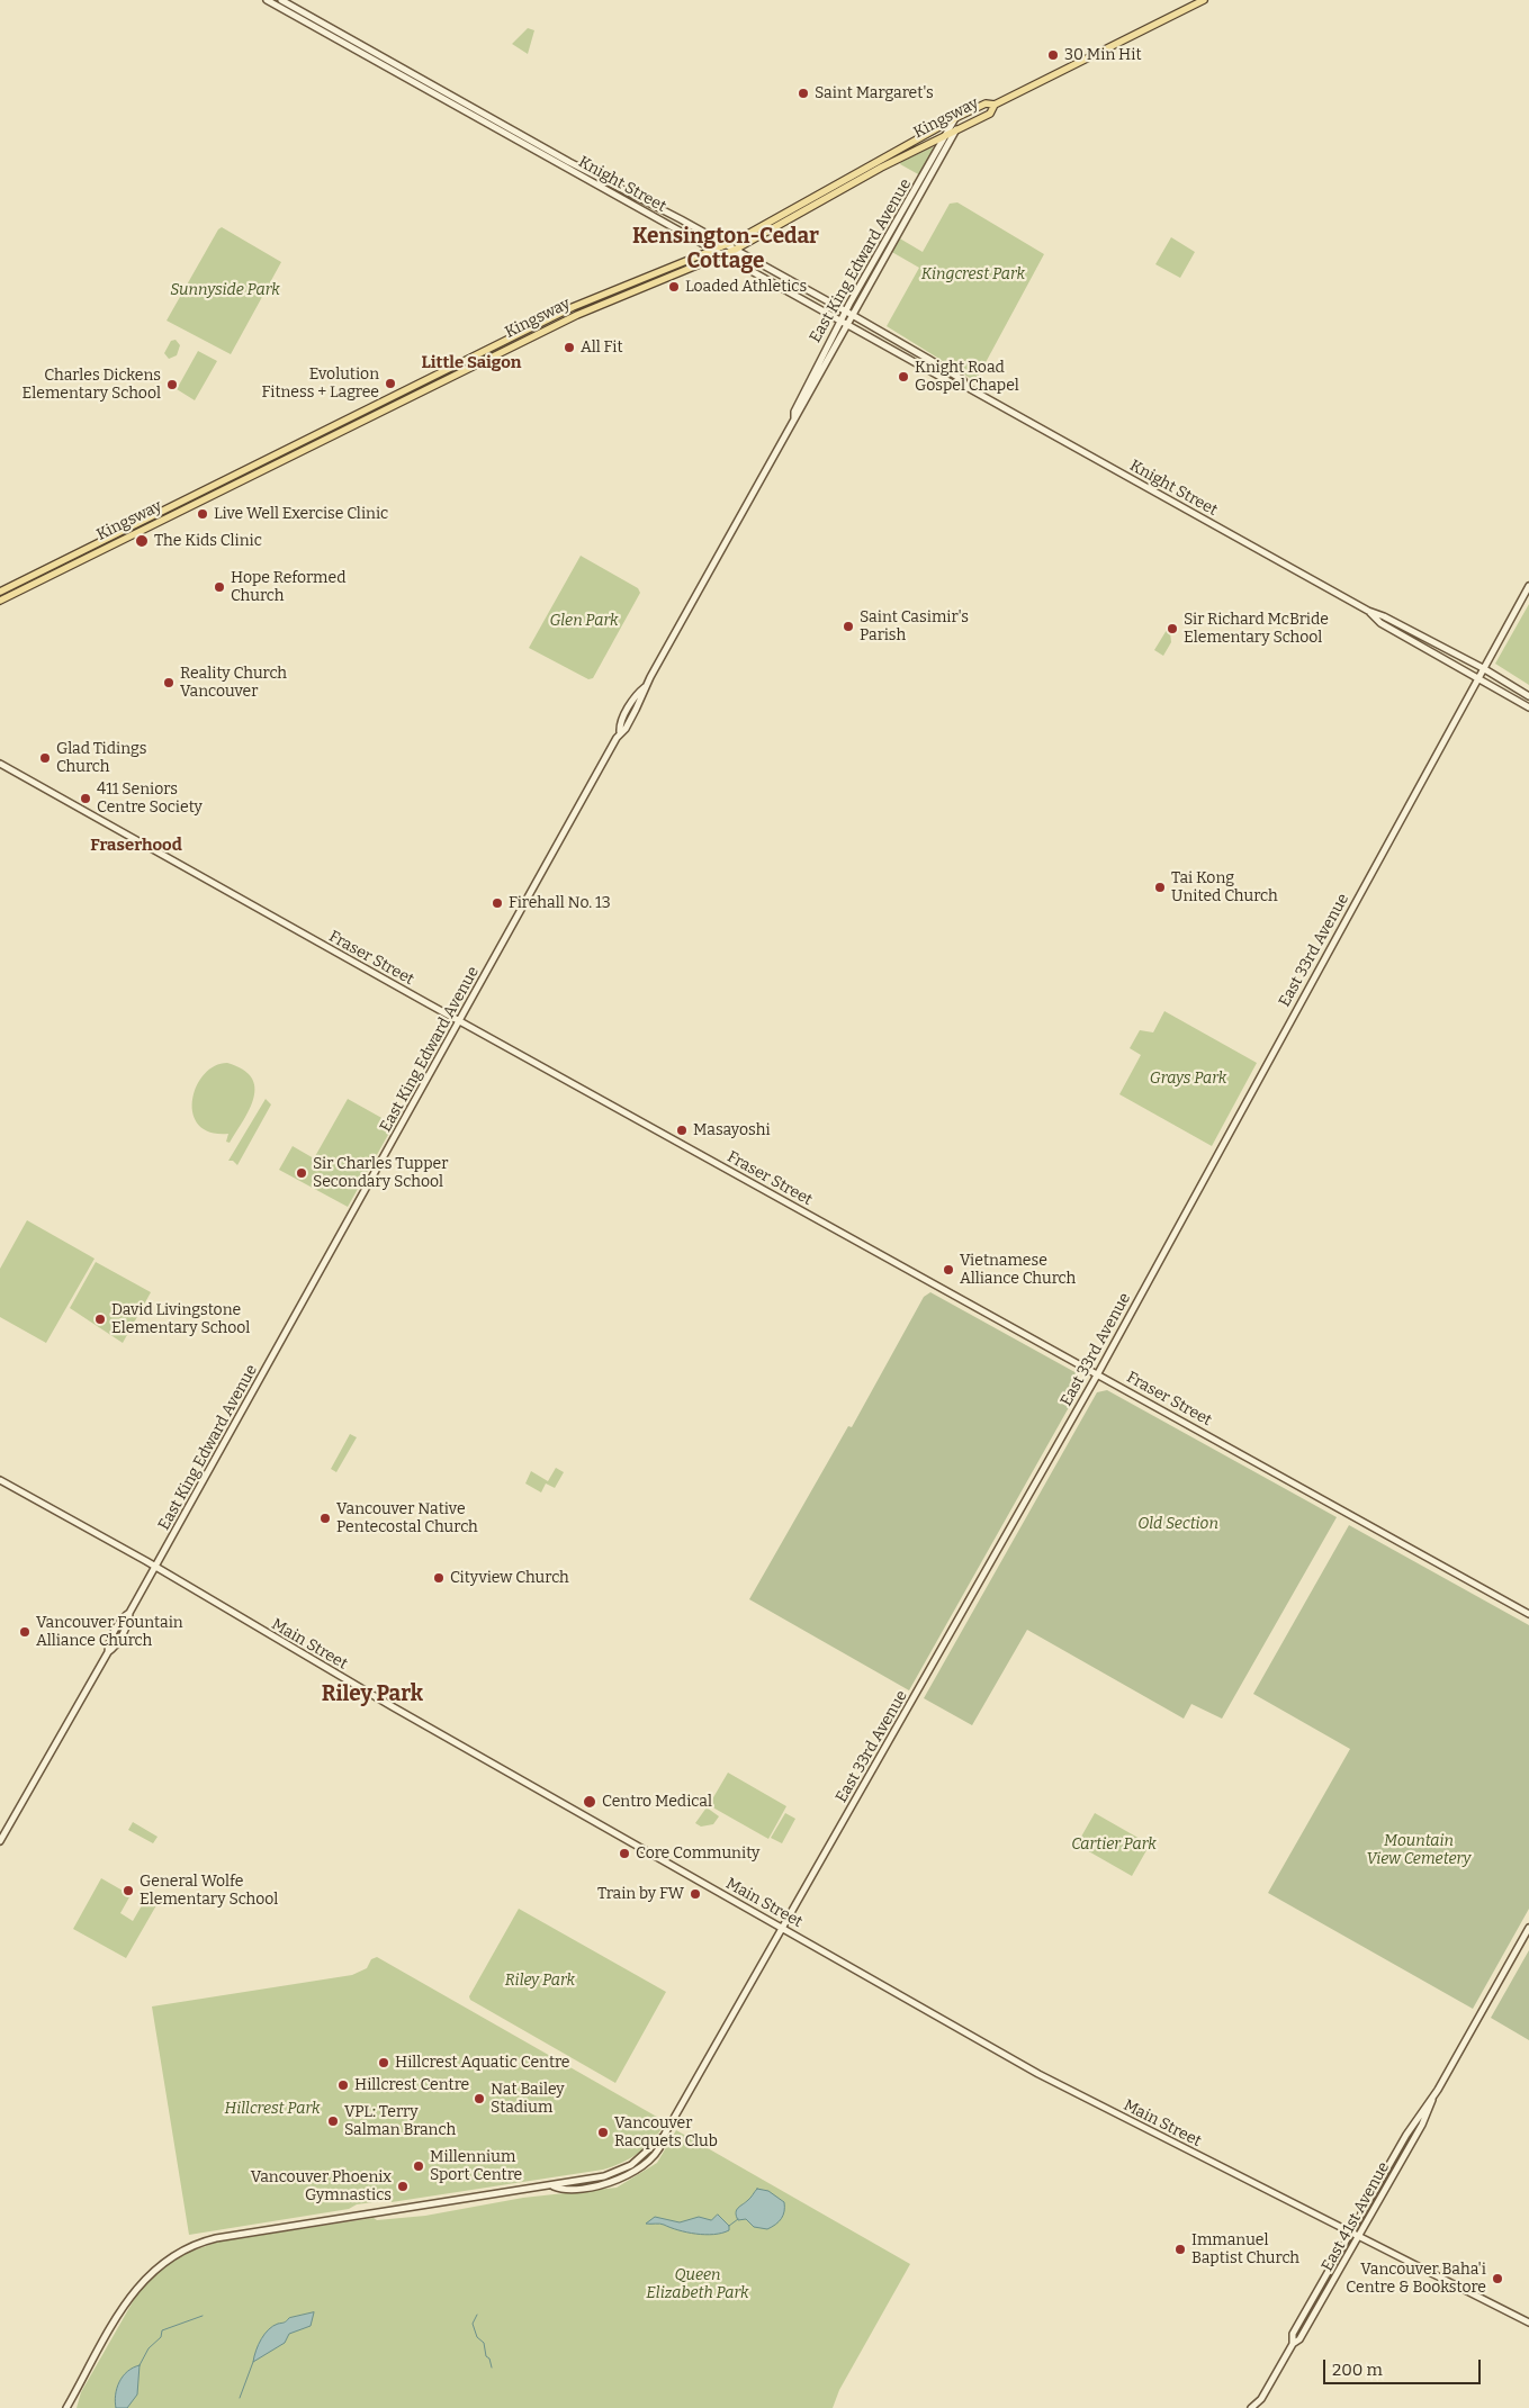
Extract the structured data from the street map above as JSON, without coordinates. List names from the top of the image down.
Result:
{
  "streets": {
    "main road": [
      "Kingsway",
      "Knight Street",
      "East King Edward Avenue",
      "East 33rd Avenue",
      "Fraser Street",
      "Main Street",
      "East 41st Avenue"
    ]
  },
  "crossings": [
    ["Kingsway", "Knight Street"],
    ["Kingsway", "East King Edward Avenue"],
    ["Knight Street", "East King Edward Avenue"],
    ["Knight Street", "East 33rd Avenue"],
    ["East King Edward Avenue", "Fraser Street"],
    ["East King Edward Avenue", "Main Street"],
    ["East 33rd Avenue", "Fraser Street"],
    ["East 33rd Avenue", "Main Street"],
    ["Main Street", "East 41st Avenue"]
  ],
  "districts": [
    "Kensington-Cedar Cottage",
    "Little Saigon",
    "Fraserhood",
    "Riley Park"
  ],
  "parks": [
    "Kingcrest Park",
    "Sunnyside Park",
    "Glen Park",
    "Grays Park",
    "Old Section",
    "Mountain View Cemetery",
    "Cartier Park",
    "Riley Park",
    "Hillcrest Park",
    "Queen Elizabeth Park"
  ],
  "places": [
    "30 Min Hit",
    "Saint Margaret's",
    "Loaded Athletics",
    "All Fit",
    "Knight Road Gospel Chapel",
    "Evolution Fitness + Lagree",
    "Charles Dickens Elementary School",
    "Live Well Exercise Clinic",
    "The Kids Clinic",
    "Hope Reformed Church",
    "Saint Casimir's Parish",
    "Sir Richard McBride Elementary School",
    "Reality Church Vancouver",
    "Glad Tidings Church",
    "411 Seniors Centre Society",
    "Tai Kong United Church",
    "Firehall No. 13",
    "Masayoshi",
    "Sir Charles Tupper Secondary School",
    "Vietnamese Alliance Church",
    "David Livingstone Elementary School",
    "Vancouver Native Pentecostal Church",
    "Cityview Church",
    "Vancouver Fountain Alliance Church",
    "Centro Medical",
    "Core Community",
    "General Wolfe Elementary School",
    "Train by FW",
    "Hillcrest Aquatic Centre",
    "Hillcrest Centre",
    "Nat Bailey Stadium",
    "VPL: Terry Salman Branch",
    "Vancouver Racquets Club",
    "Millennium Sport Centre",
    "Vancouver Phoenix Gymnastics",
    "Immanuel Baptist Church",
    "Vancouver Baha'i Centre & Bookstore"
  ],
  "scale_bar": "200 m"
}
